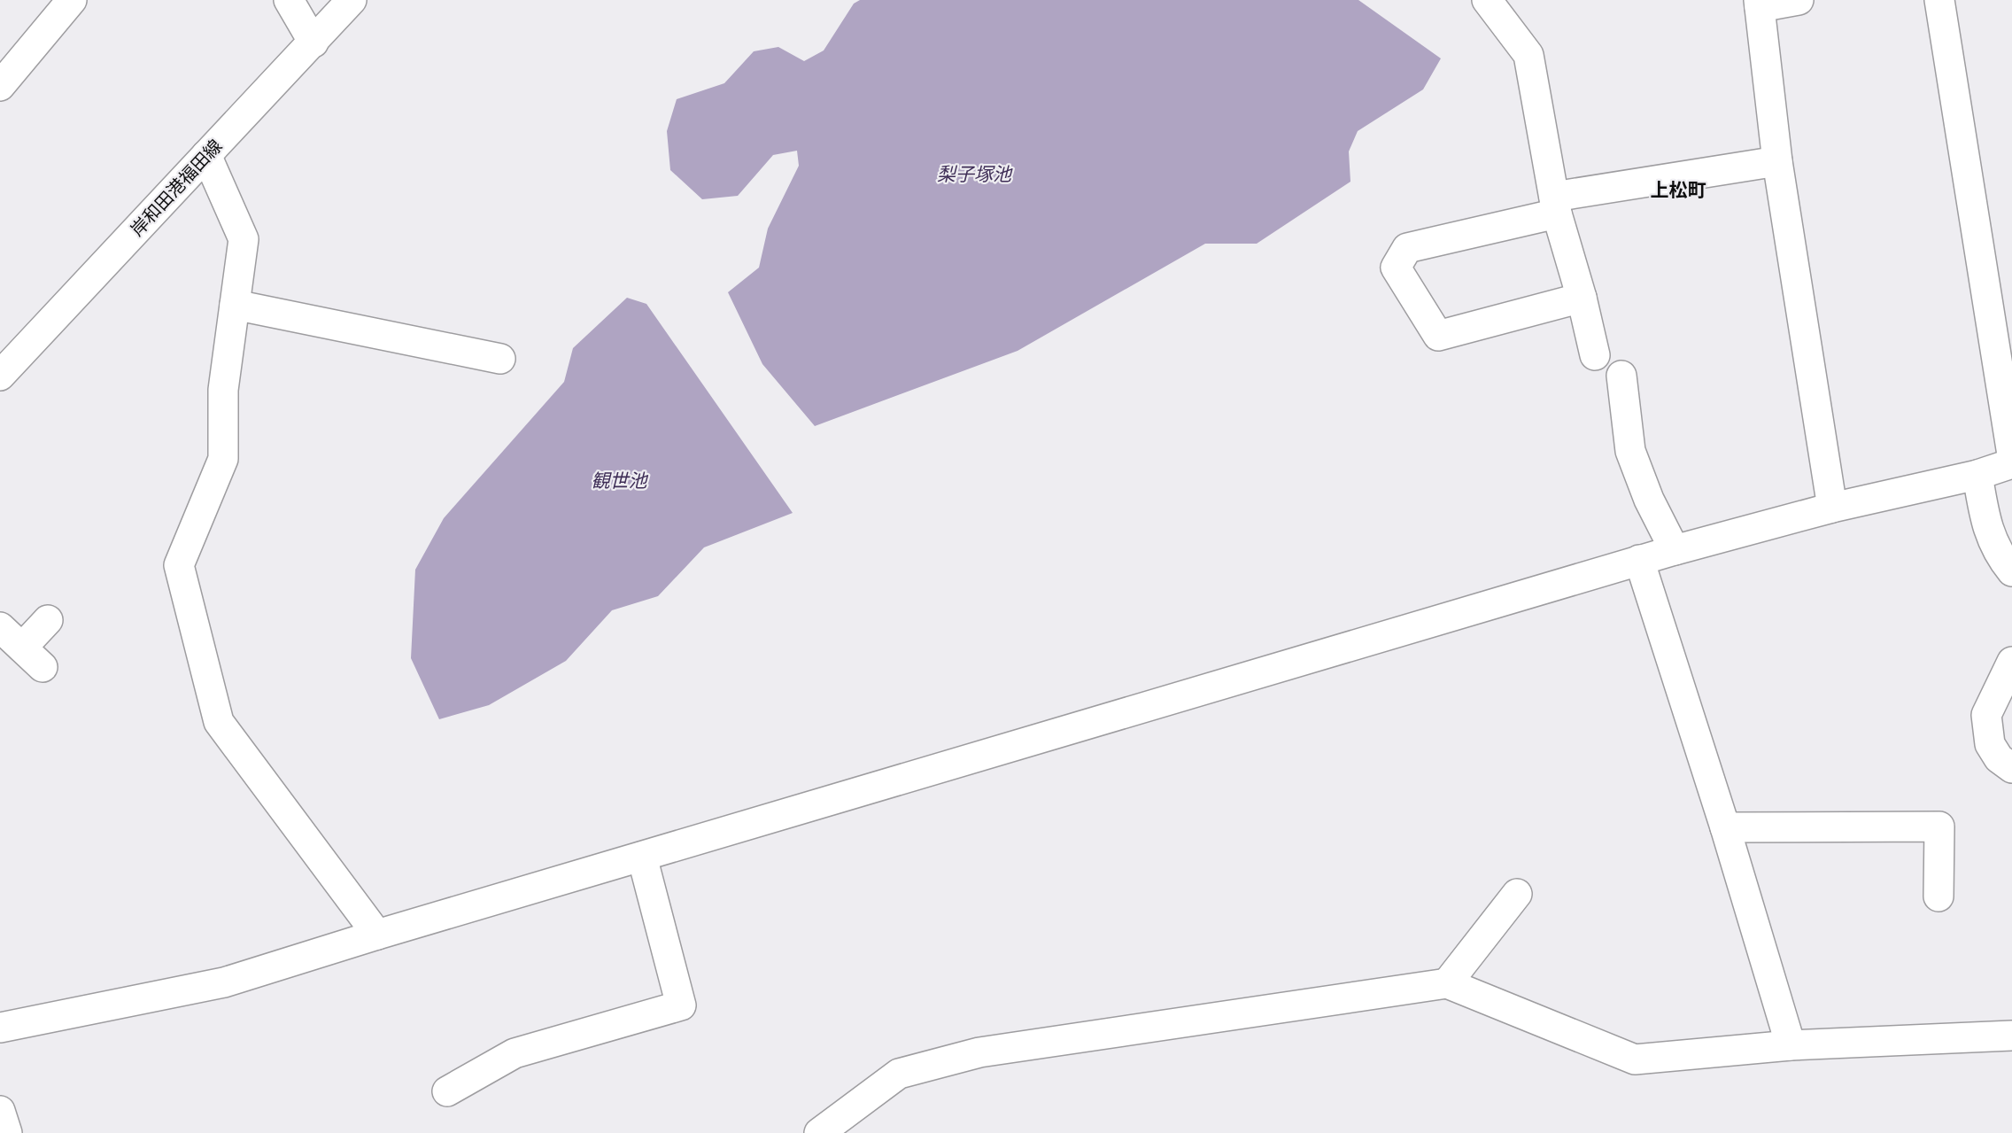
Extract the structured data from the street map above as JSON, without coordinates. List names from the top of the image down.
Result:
{
  "streets": {
    "street": ["岸和田港福田線"]
  },
  "districts": ["上松町"],
  "water": ["梨子塚池", "観世池"]
}
